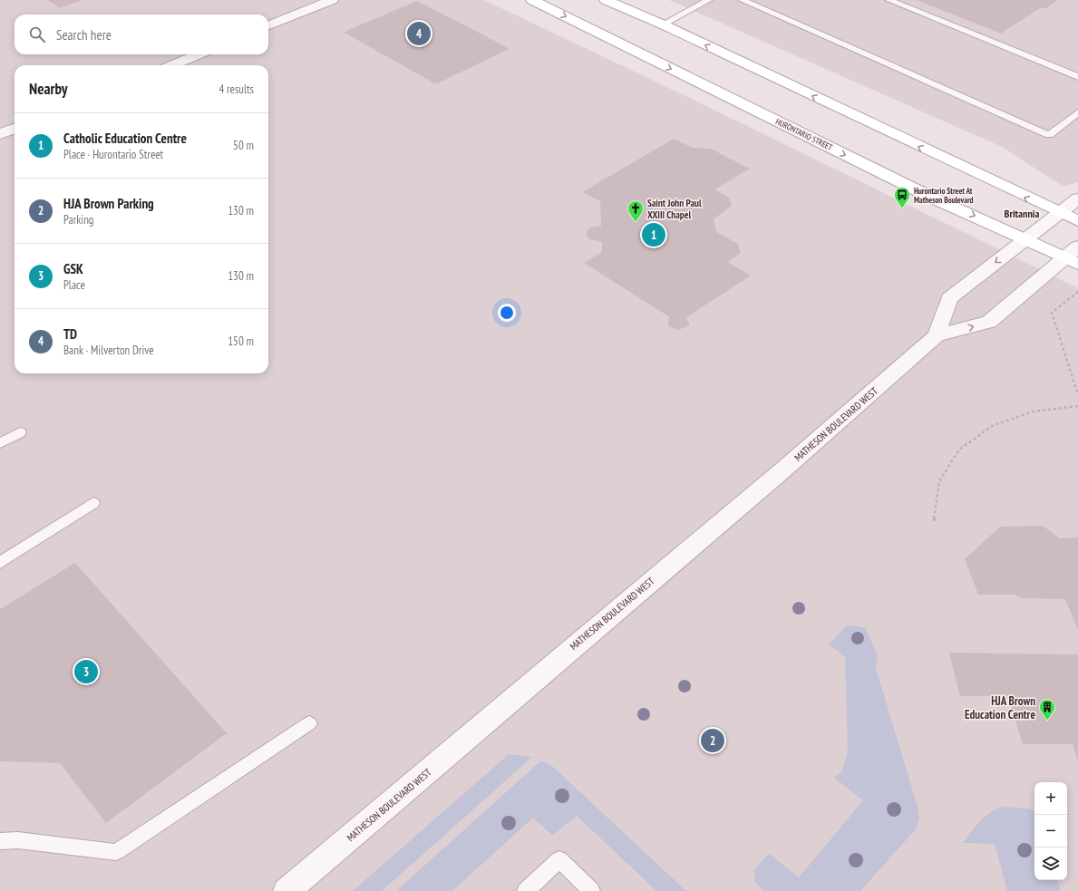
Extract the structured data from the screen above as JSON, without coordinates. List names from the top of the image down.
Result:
{
  "streets": {
    "main road": ["HURONTARIO STREET"],
    "street": ["MATHESON BOULEVARD WEST"]
  },
  "crossings": [
    ["HURONTARIO STREET", "MATHESON BOULEVARD WEST"]
  ],
  "districts": ["Britannia"],
  "places": {
    "bus stop": ["Hurontario Street At Matheson Boulevard"],
    "church": ["Saint John Paul XXIII Chapel"],
    "building": ["HJA Brown Education Centre"]
  },
  "page": {
    "search": "Search here",
    "pins": [
      "4",
      "1",
      "3",
      "2"
    ],
    "heading": ["Nearby", "4 results"],
    "list": [
      {
        "mark": "1",
        "name": "Catholic Education Centre",
        "note": "Place · Hurontario Street",
        "value": "50 m"
      },
      {
        "mark": "2",
        "name": "HJA Brown Parking",
        "note": "Parking",
        "value": "130 m"
      },
      {
        "mark": "3",
        "name": "GSK",
        "note": "Place",
        "value": "130 m"
      },
      {
        "mark": "4",
        "name": "TD",
        "note": "Bank · Milverton Drive",
        "value": "150 m"
      }
    ],
    "map_buttons": ["+", "−"]
  }
}
